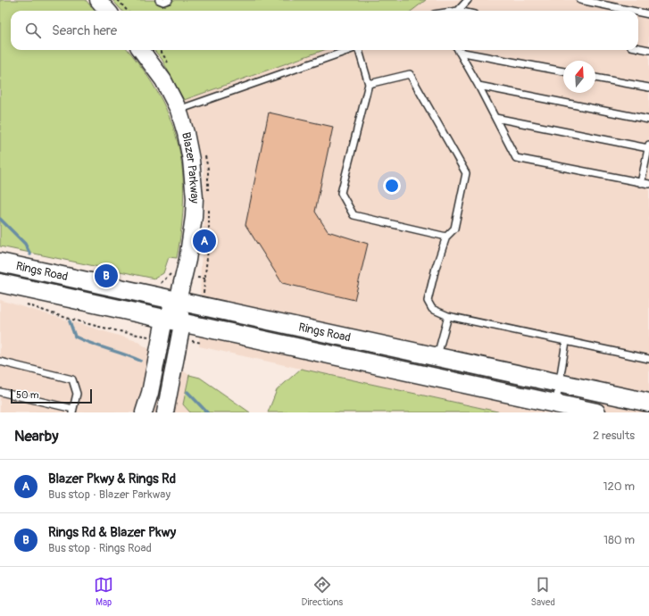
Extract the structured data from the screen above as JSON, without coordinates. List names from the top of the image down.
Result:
{
  "streets": {
    "main road": ["Rings Road"],
    "street": ["Blazer Parkway"]
  },
  "crossings": [
    ["Blazer Parkway", "Rings Road"]
  ],
  "scale_bar": "50 m",
  "north": "top",
  "page": {
    "search": "Search here",
    "pins": ["A", "B"],
    "scale": "50 m",
    "heading": ["Nearby", "2 results"],
    "list": [
      {
        "mark": "A",
        "name": "Blazer Pkwy & Rings Rd",
        "note": "Bus stop · Blazer Parkway",
        "value": "120 m"
      },
      {
        "mark": "B",
        "name": "Rings Rd & Blazer Pkwy",
        "note": "Bus stop · Rings Road",
        "value": "180 m"
      }
    ],
    "nav": ["Map", "Directions", "Saved"]
  }
}
